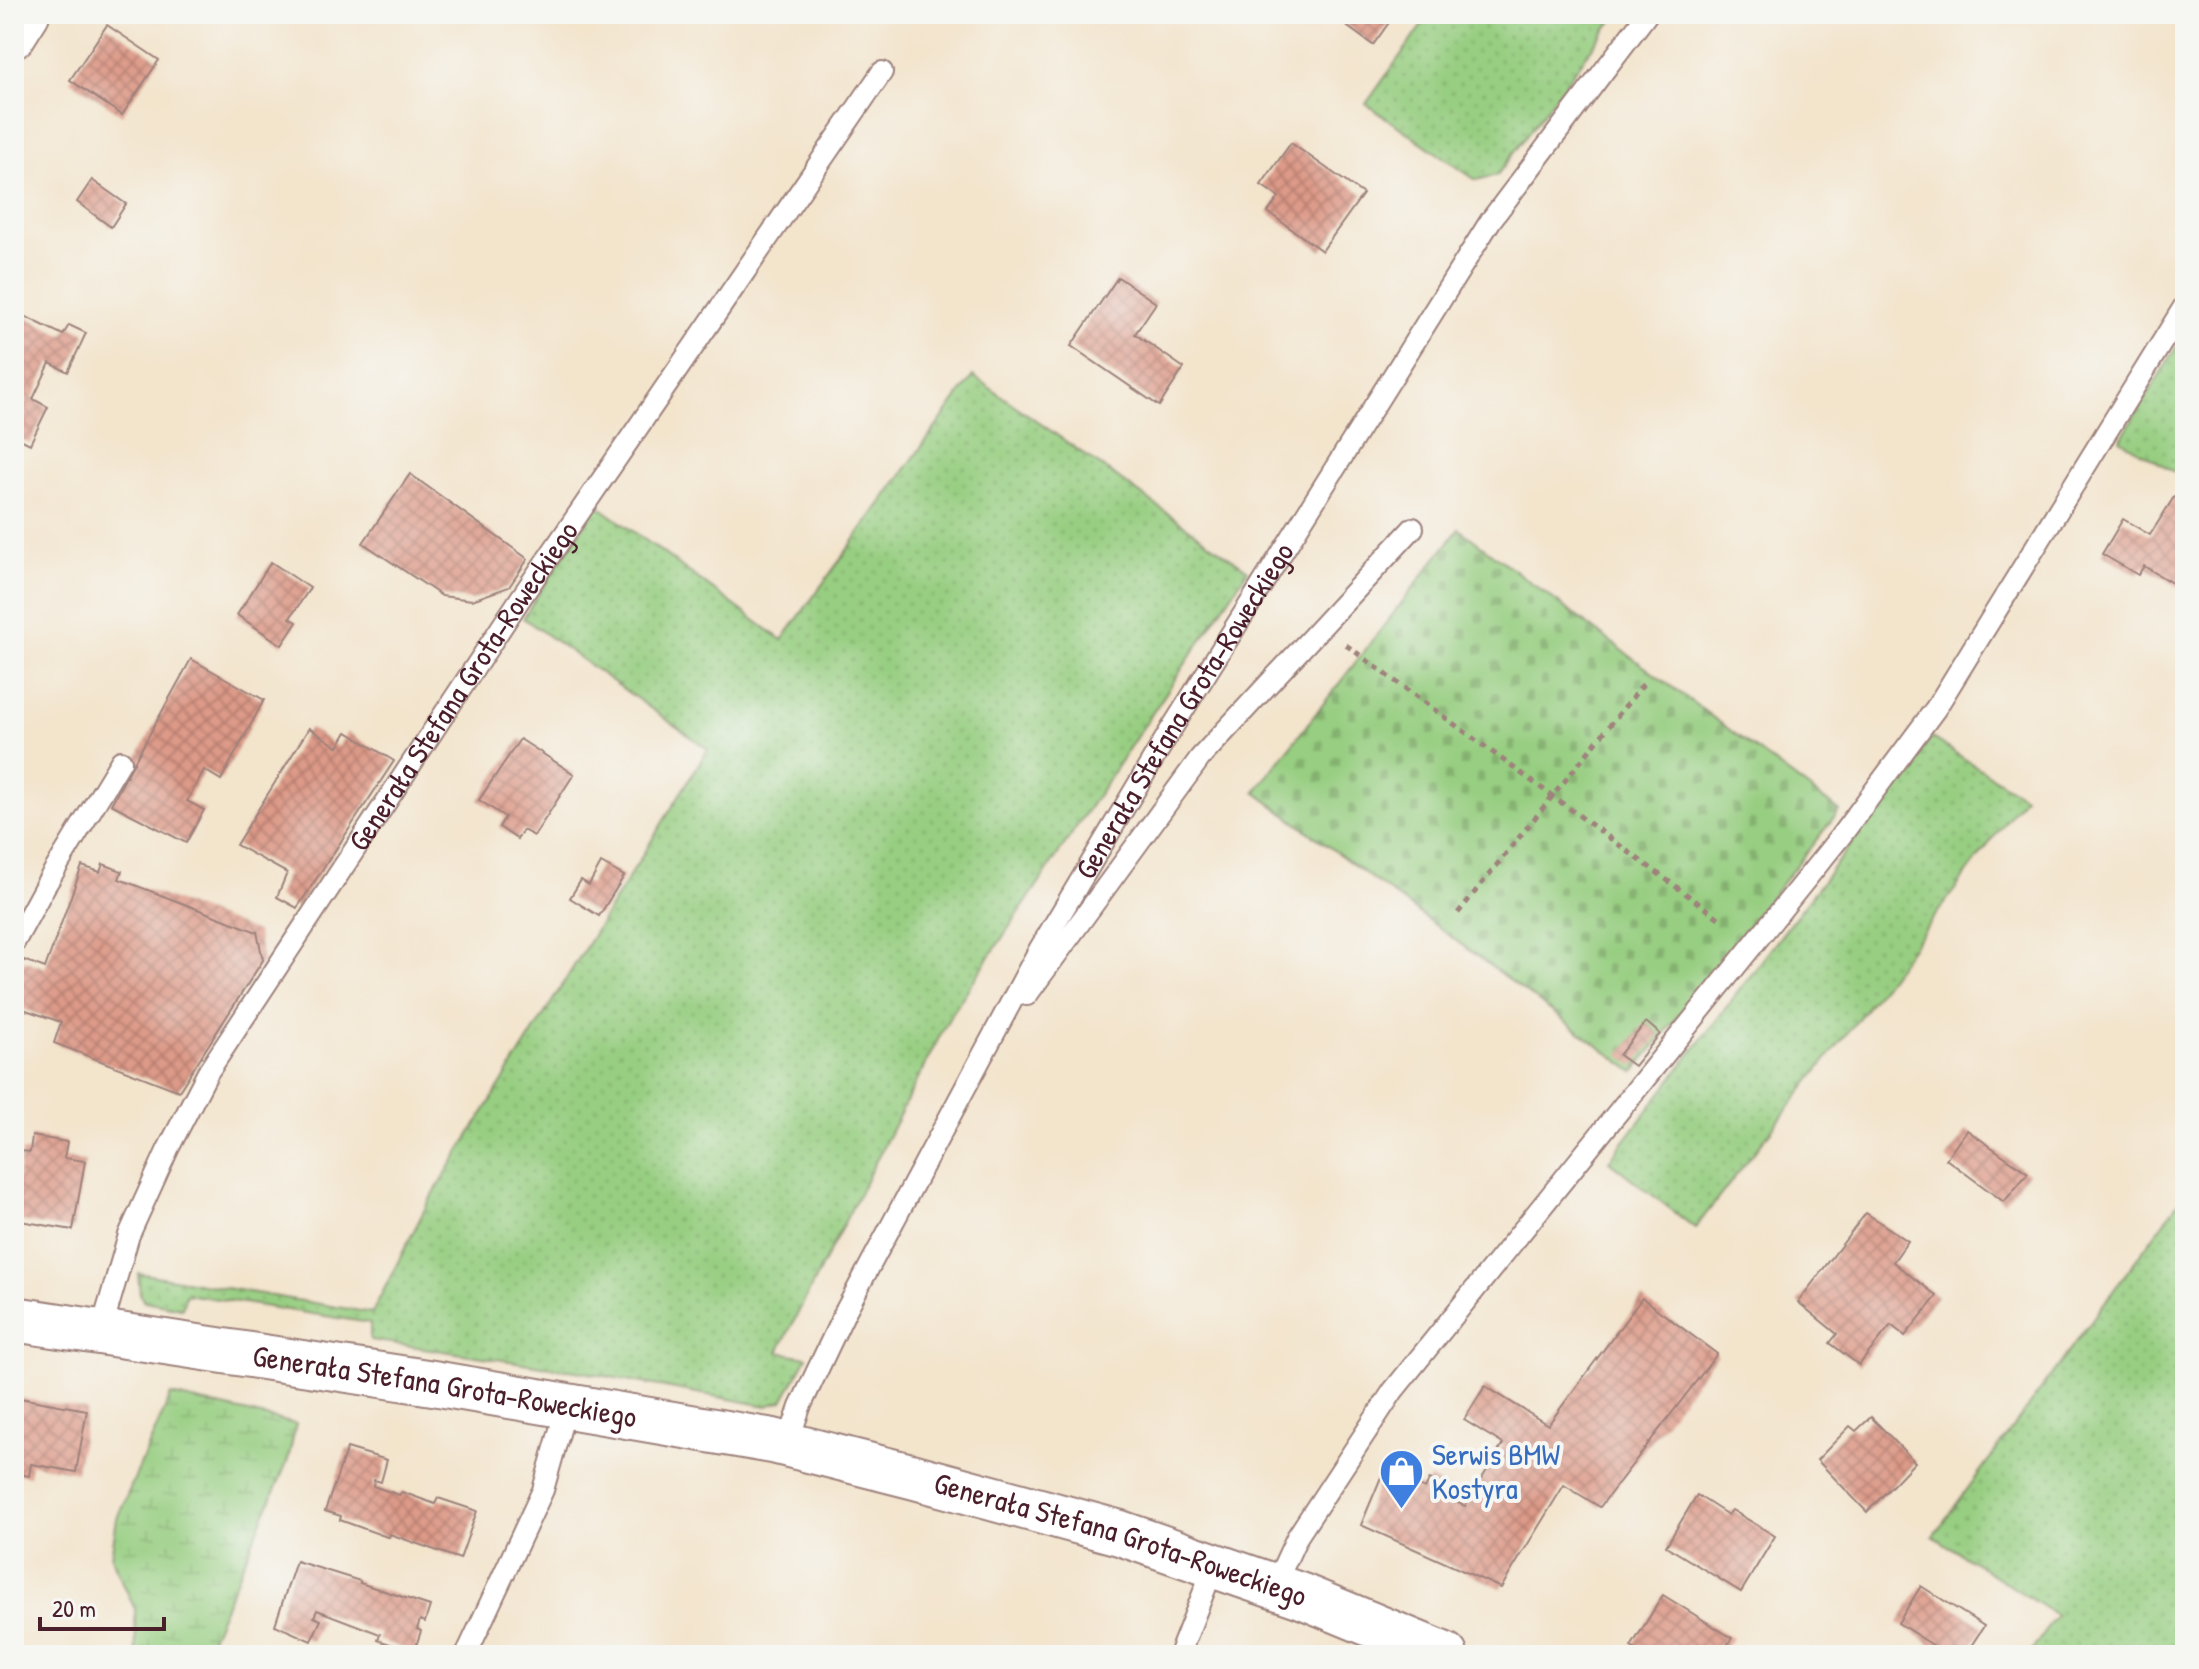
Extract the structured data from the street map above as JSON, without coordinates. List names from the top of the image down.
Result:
{
  "streets": {
    "street": ["Generała Stefana Grota-Roweckiego"]
  },
  "places": {
    "shop": ["Serwis BMW Kostyra"]
  },
  "scale_bar": "20 m"
}
